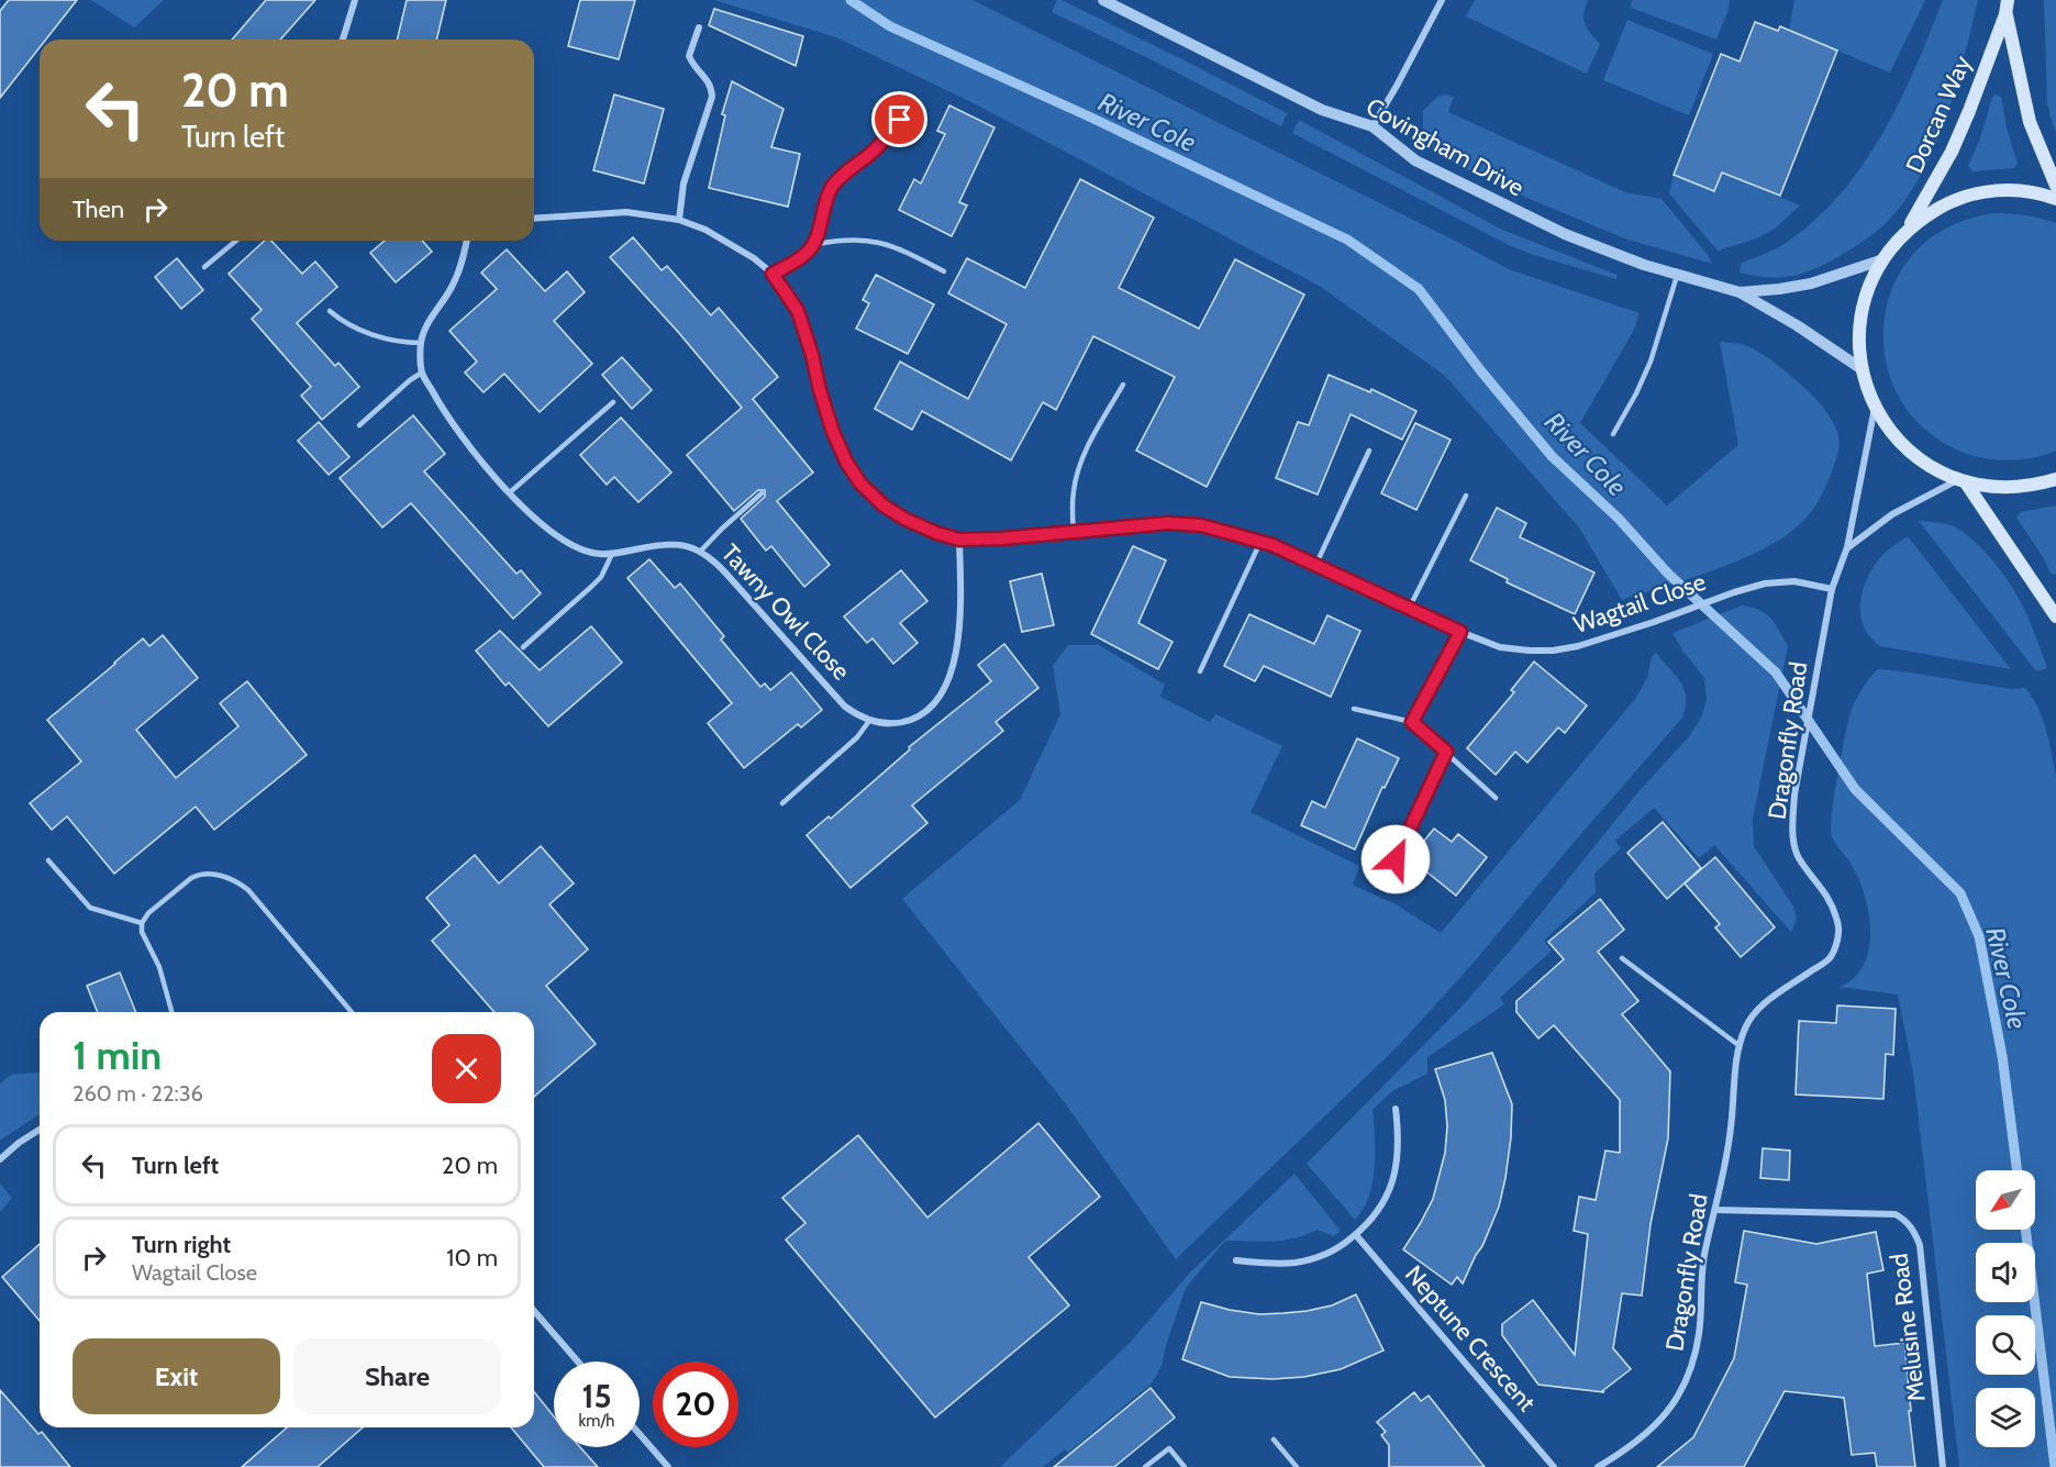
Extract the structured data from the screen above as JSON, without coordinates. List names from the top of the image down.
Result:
{
  "streets": {
    "main road": ["Dorcan Way"],
    "street": [
      "Covingham Drive",
      "Wagtail Close",
      "Tawny Owl Close",
      "Dragonfly Road",
      "Melusine Road",
      "Neptune Crescent"
    ]
  },
  "crossings": [
    ["Wagtail Close", "Dragonfly Road"],
    ["Dragonfly Road", "Melusine Road"]
  ],
  "water": ["River Cole"],
  "north": "bottom left",
  "page": {
    "turn": ["20 m", "Turn left"],
    "then": "Then",
    "heading": ["1 min", "260 m · 22:36"],
    "list": [
      {
        "name": "Turn left",
        "value": "20 m"
      },
      {
        "name": "Turn right",
        "note": "Wagtail Close",
        "value": "10 m"
      }
    ],
    "buttons": ["Exit", "Share"],
    "speed": "15 km/h",
    "limit": "20"
  }
}
